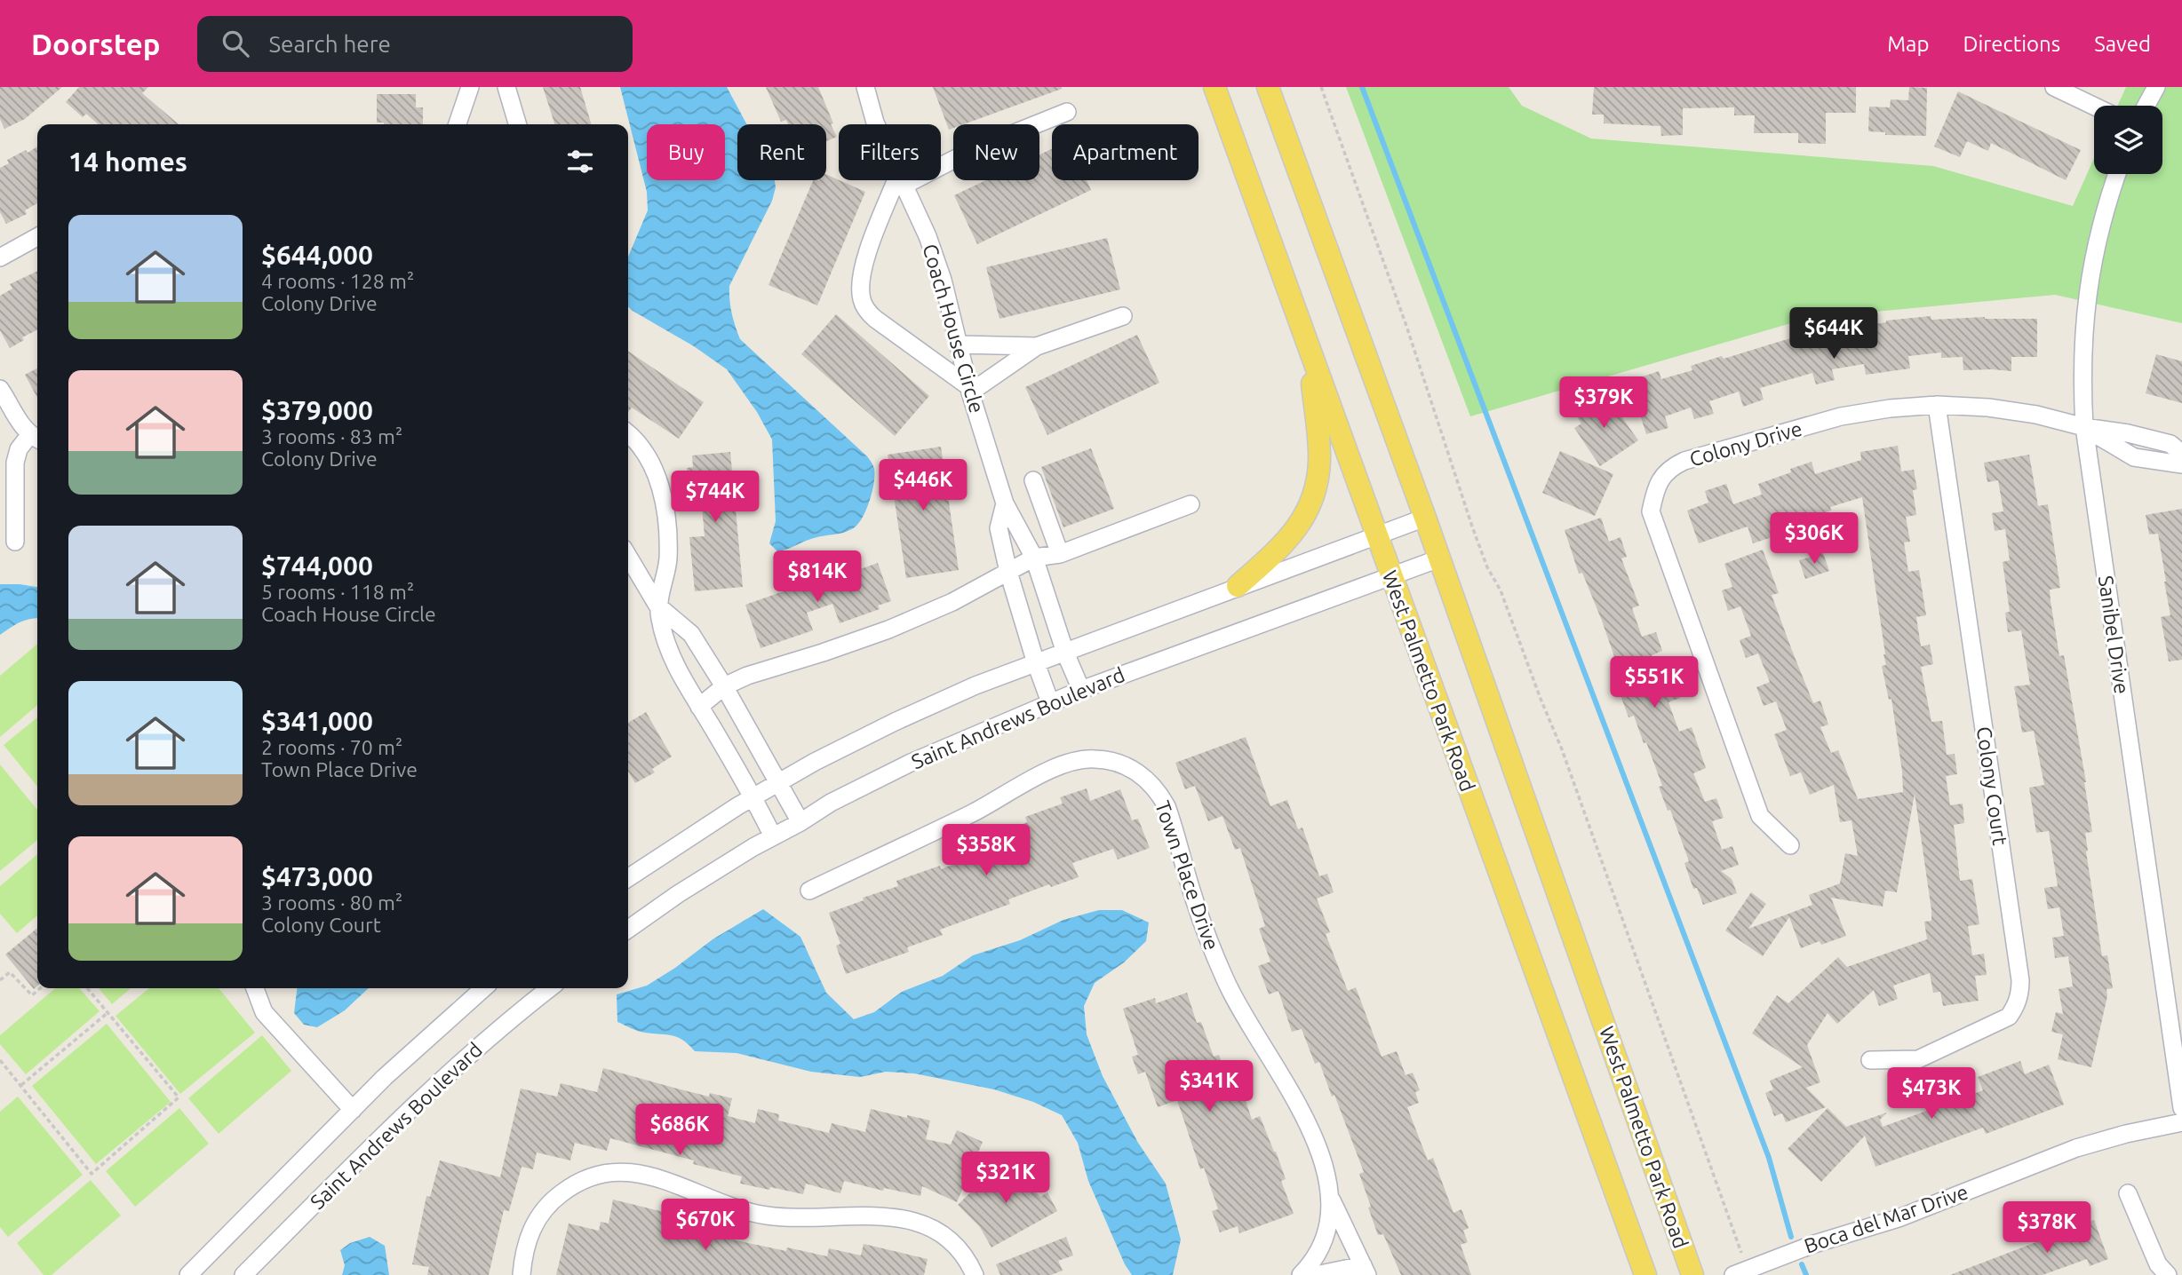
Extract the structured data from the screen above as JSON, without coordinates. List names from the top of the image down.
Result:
{
  "streets": {
    "main road": ["West Palmetto Park Road"],
    "street": [
      "Coach House Circle",
      "Colony Drive",
      "Sanibel Drive",
      "Saint Andrews Boulevard",
      "Colony Court",
      "Town Place Drive",
      "Boca del Mar Drive"
    ]
  },
  "crossings": [
    ["Coach House Circle", "Saint Andrews Boulevard"],
    ["Colony Drive", "Sanibel Drive"],
    ["Colony Drive", "Colony Court"],
    ["West Palmetto Park Road", "Saint Andrews Boulevard"]
  ],
  "page": {
    "header": "Doorstep",
    "search": "Search here",
    "nav": ["Map", "Directions", "Saved"],
    "chip": [
      "Buy",
      "Rent",
      "Filters",
      "New",
      "Apartment"
    ],
    "heading": "14 homes",
    "list": [
      {
        "name": "$644,000",
        "note": "4 rooms · 128 m² · Colony Drive"
      },
      {
        "name": "$379,000",
        "note": "3 rooms · 83 m² · Colony Drive"
      },
      {
        "name": "$744,000",
        "note": "5 rooms · 118 m² · Coach House Circle"
      },
      {
        "name": "$341,000",
        "note": "2 rooms · 70 m² · Town Place Drive"
      },
      {
        "name": "$473,000",
        "note": "3 rooms · 80 m² · Colony Court"
      }
    ],
    "price": [
      "$644K",
      "$379K",
      "$446K",
      "$744K",
      "$306K",
      "$814K",
      "$551K",
      "$358K",
      "$341K",
      "$473K",
      "$686K",
      "$321K",
      "$670K",
      "$378K"
    ]
  }
}
